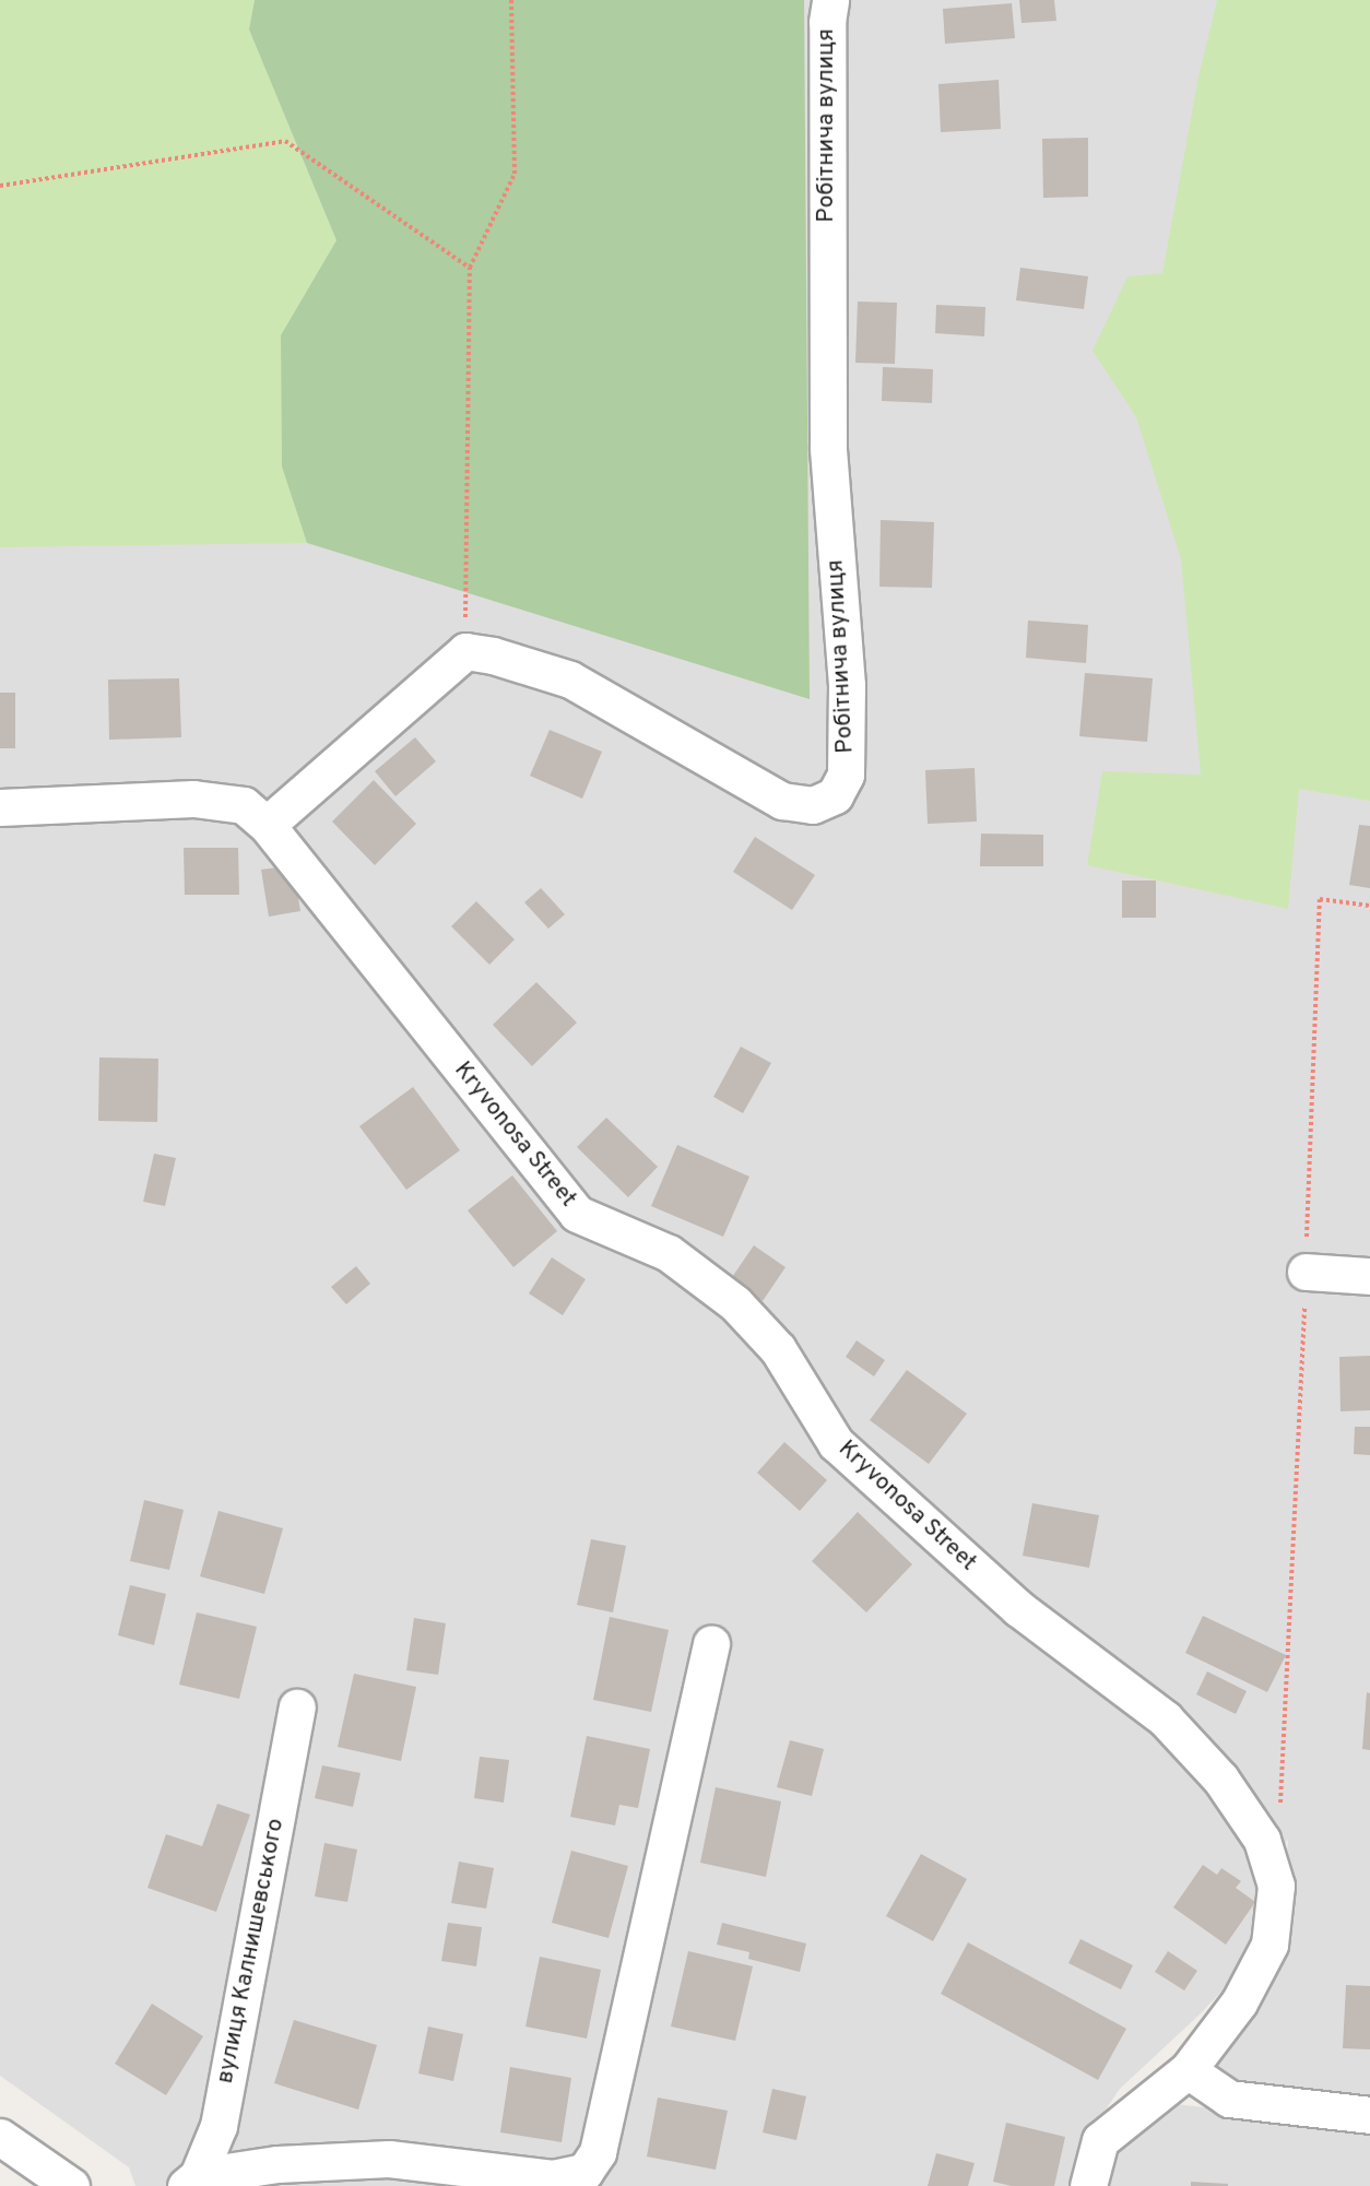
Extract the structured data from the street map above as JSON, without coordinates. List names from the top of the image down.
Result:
{
  "streets": {
    "street": ["Робітнича вулиця", "Kryvonosa Street", "вулиця Калнишевського"]
  }
}
